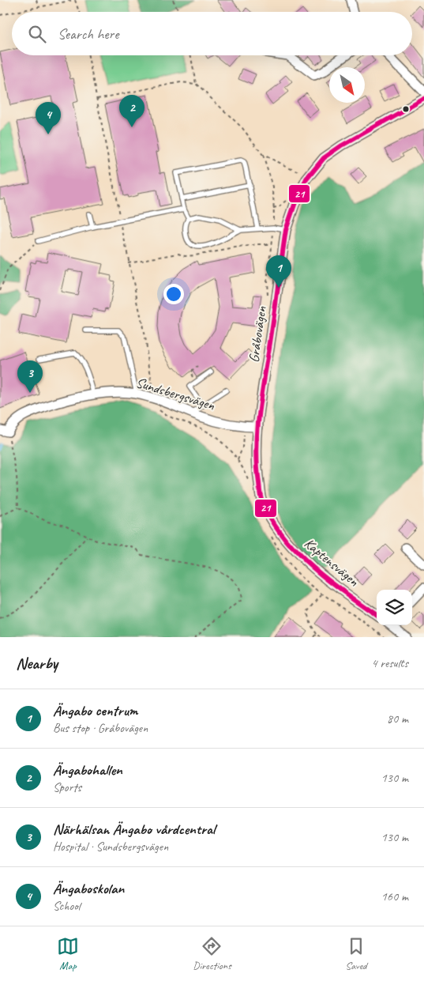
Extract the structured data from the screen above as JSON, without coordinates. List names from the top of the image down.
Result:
{
  "streets": {
    "street": ["Gråbovägen", "Sundsbergsvägen", "Kaptensvägen"]
  },
  "crossings": [
    ["Gråbovägen", "Sundsbergsvägen"],
    ["Gråbovägen", "Kaptensvägen"]
  ],
  "lines": ["transit line 21"],
  "north": "bottom right",
  "page": {
    "search": "Search here",
    "pins": [
      "2",
      "4",
      "1",
      "3"
    ],
    "heading": ["Nearby", "4 results"],
    "list": [
      {
        "mark": "1",
        "name": "Ängabo centrum",
        "note": "Bus stop · Gråbovägen",
        "value": "80 m"
      },
      {
        "mark": "2",
        "name": "Ängabohallen",
        "note": "Sports",
        "value": "130 m"
      },
      {
        "mark": "3",
        "name": "Närhälsan Ängabo vårdcentral",
        "note": "Hospital · Sundsbergsvägen",
        "value": "130 m"
      },
      {
        "mark": "4",
        "name": "Ängaboskolan",
        "note": "School",
        "value": "160 m"
      }
    ],
    "nav": ["Map", "Directions", "Saved"]
  }
}
